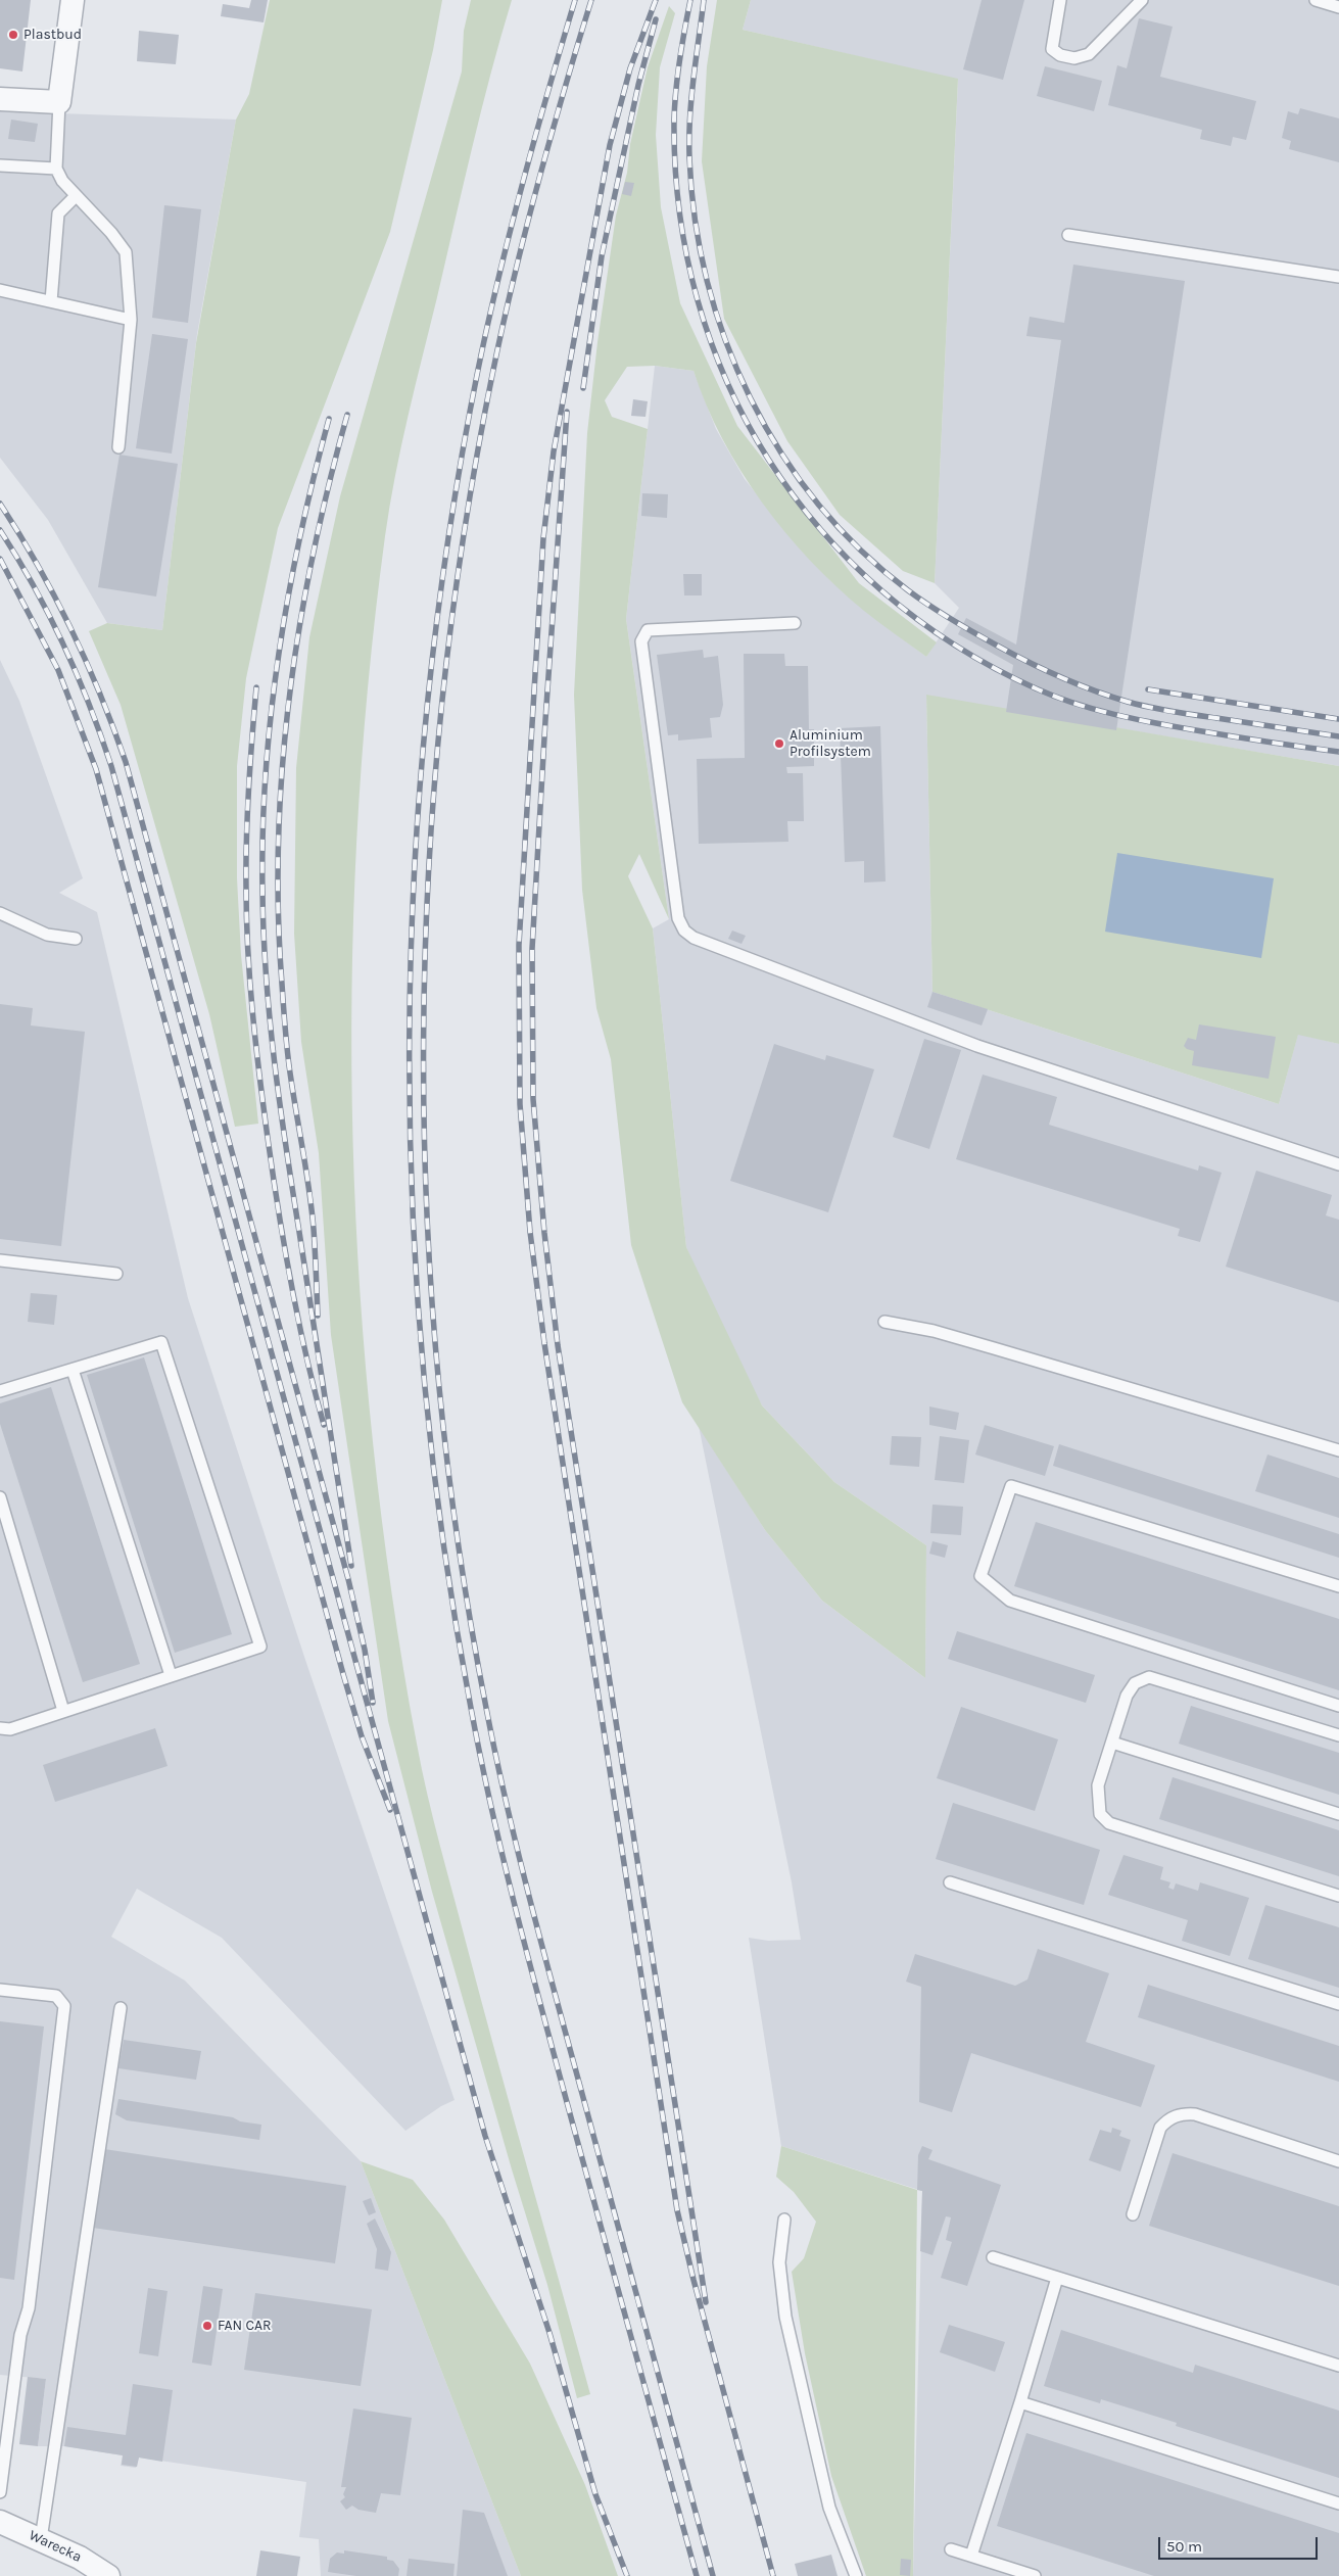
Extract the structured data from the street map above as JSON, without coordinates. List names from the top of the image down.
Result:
{
  "streets": {
    "street": ["Warecka"]
  },
  "places": ["Plastbud", "Aluminium Profilsystem", "FAN CAR"],
  "scale_bar": "50 m"
}
